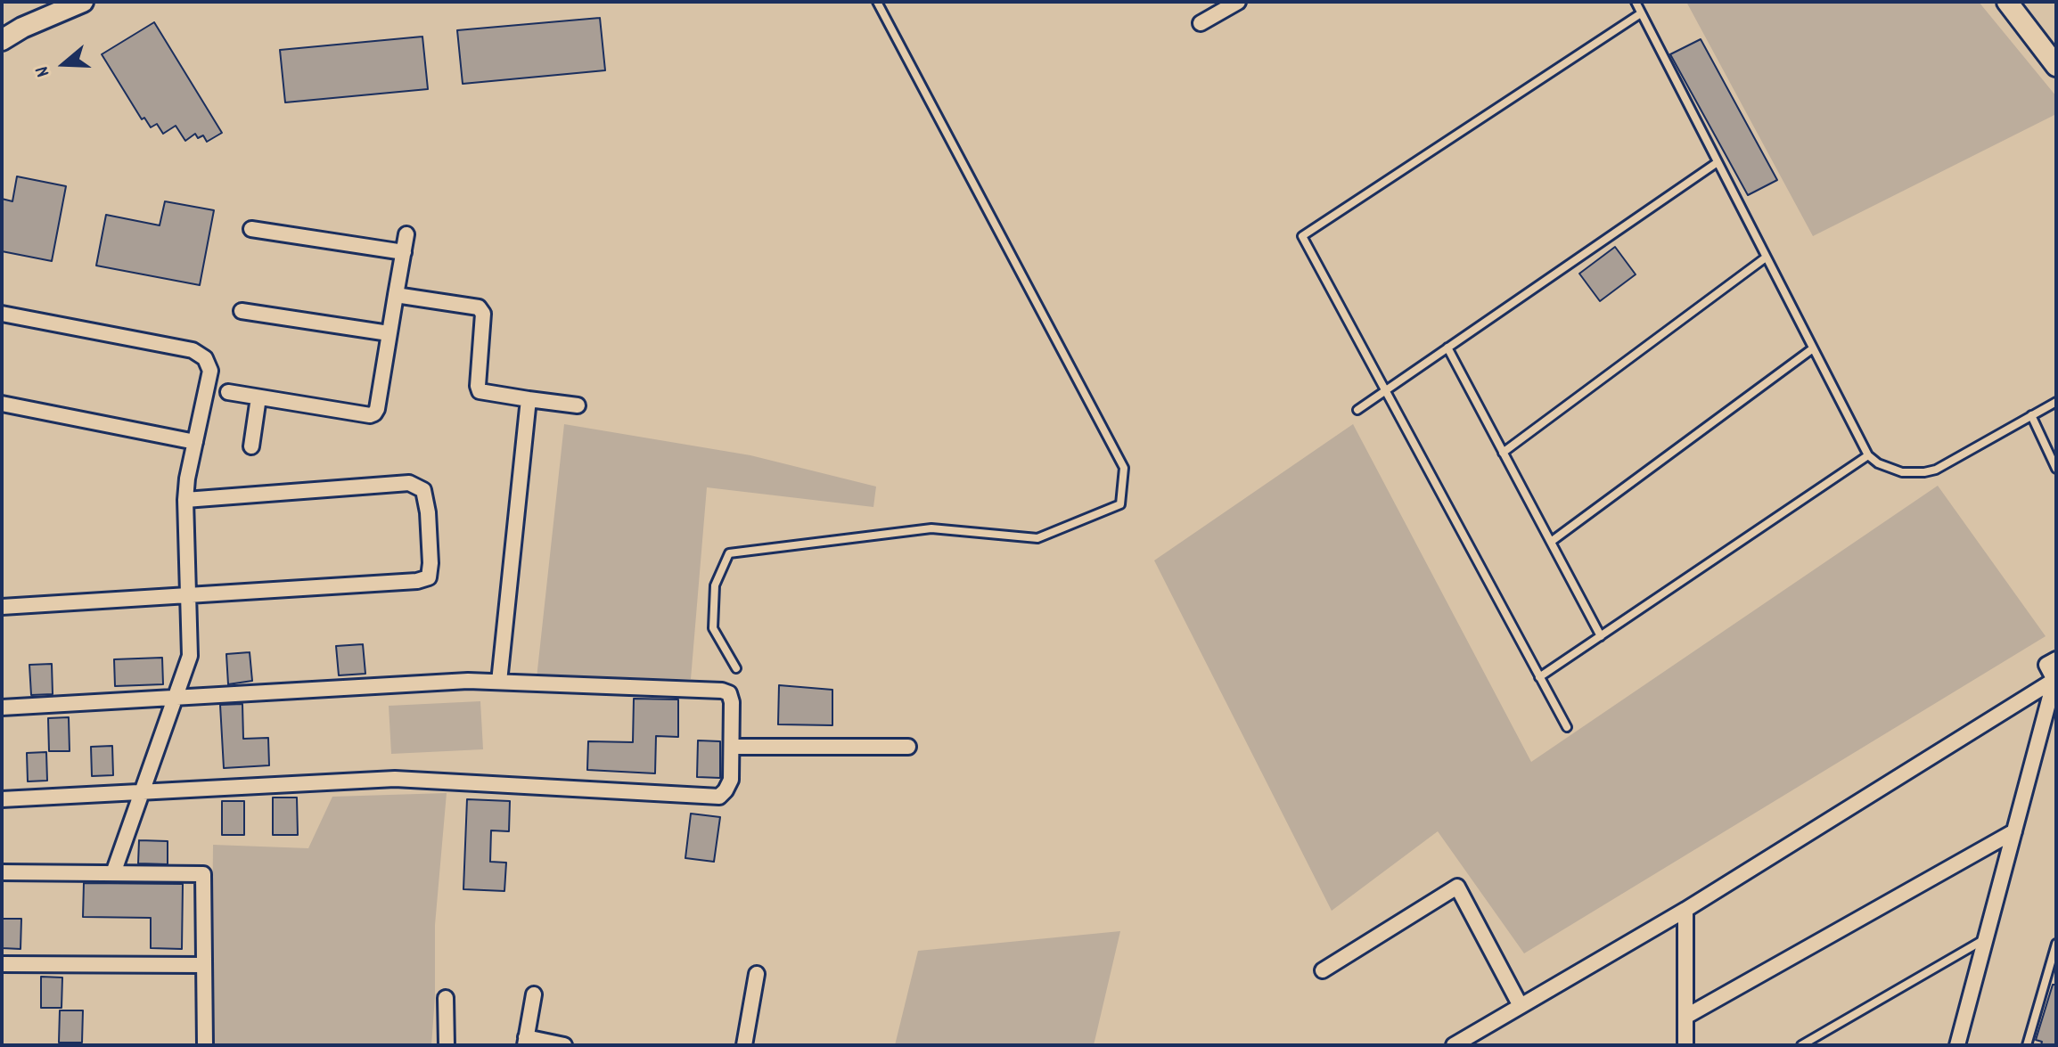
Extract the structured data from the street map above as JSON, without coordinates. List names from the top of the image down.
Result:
{
  "north": "left"
}
